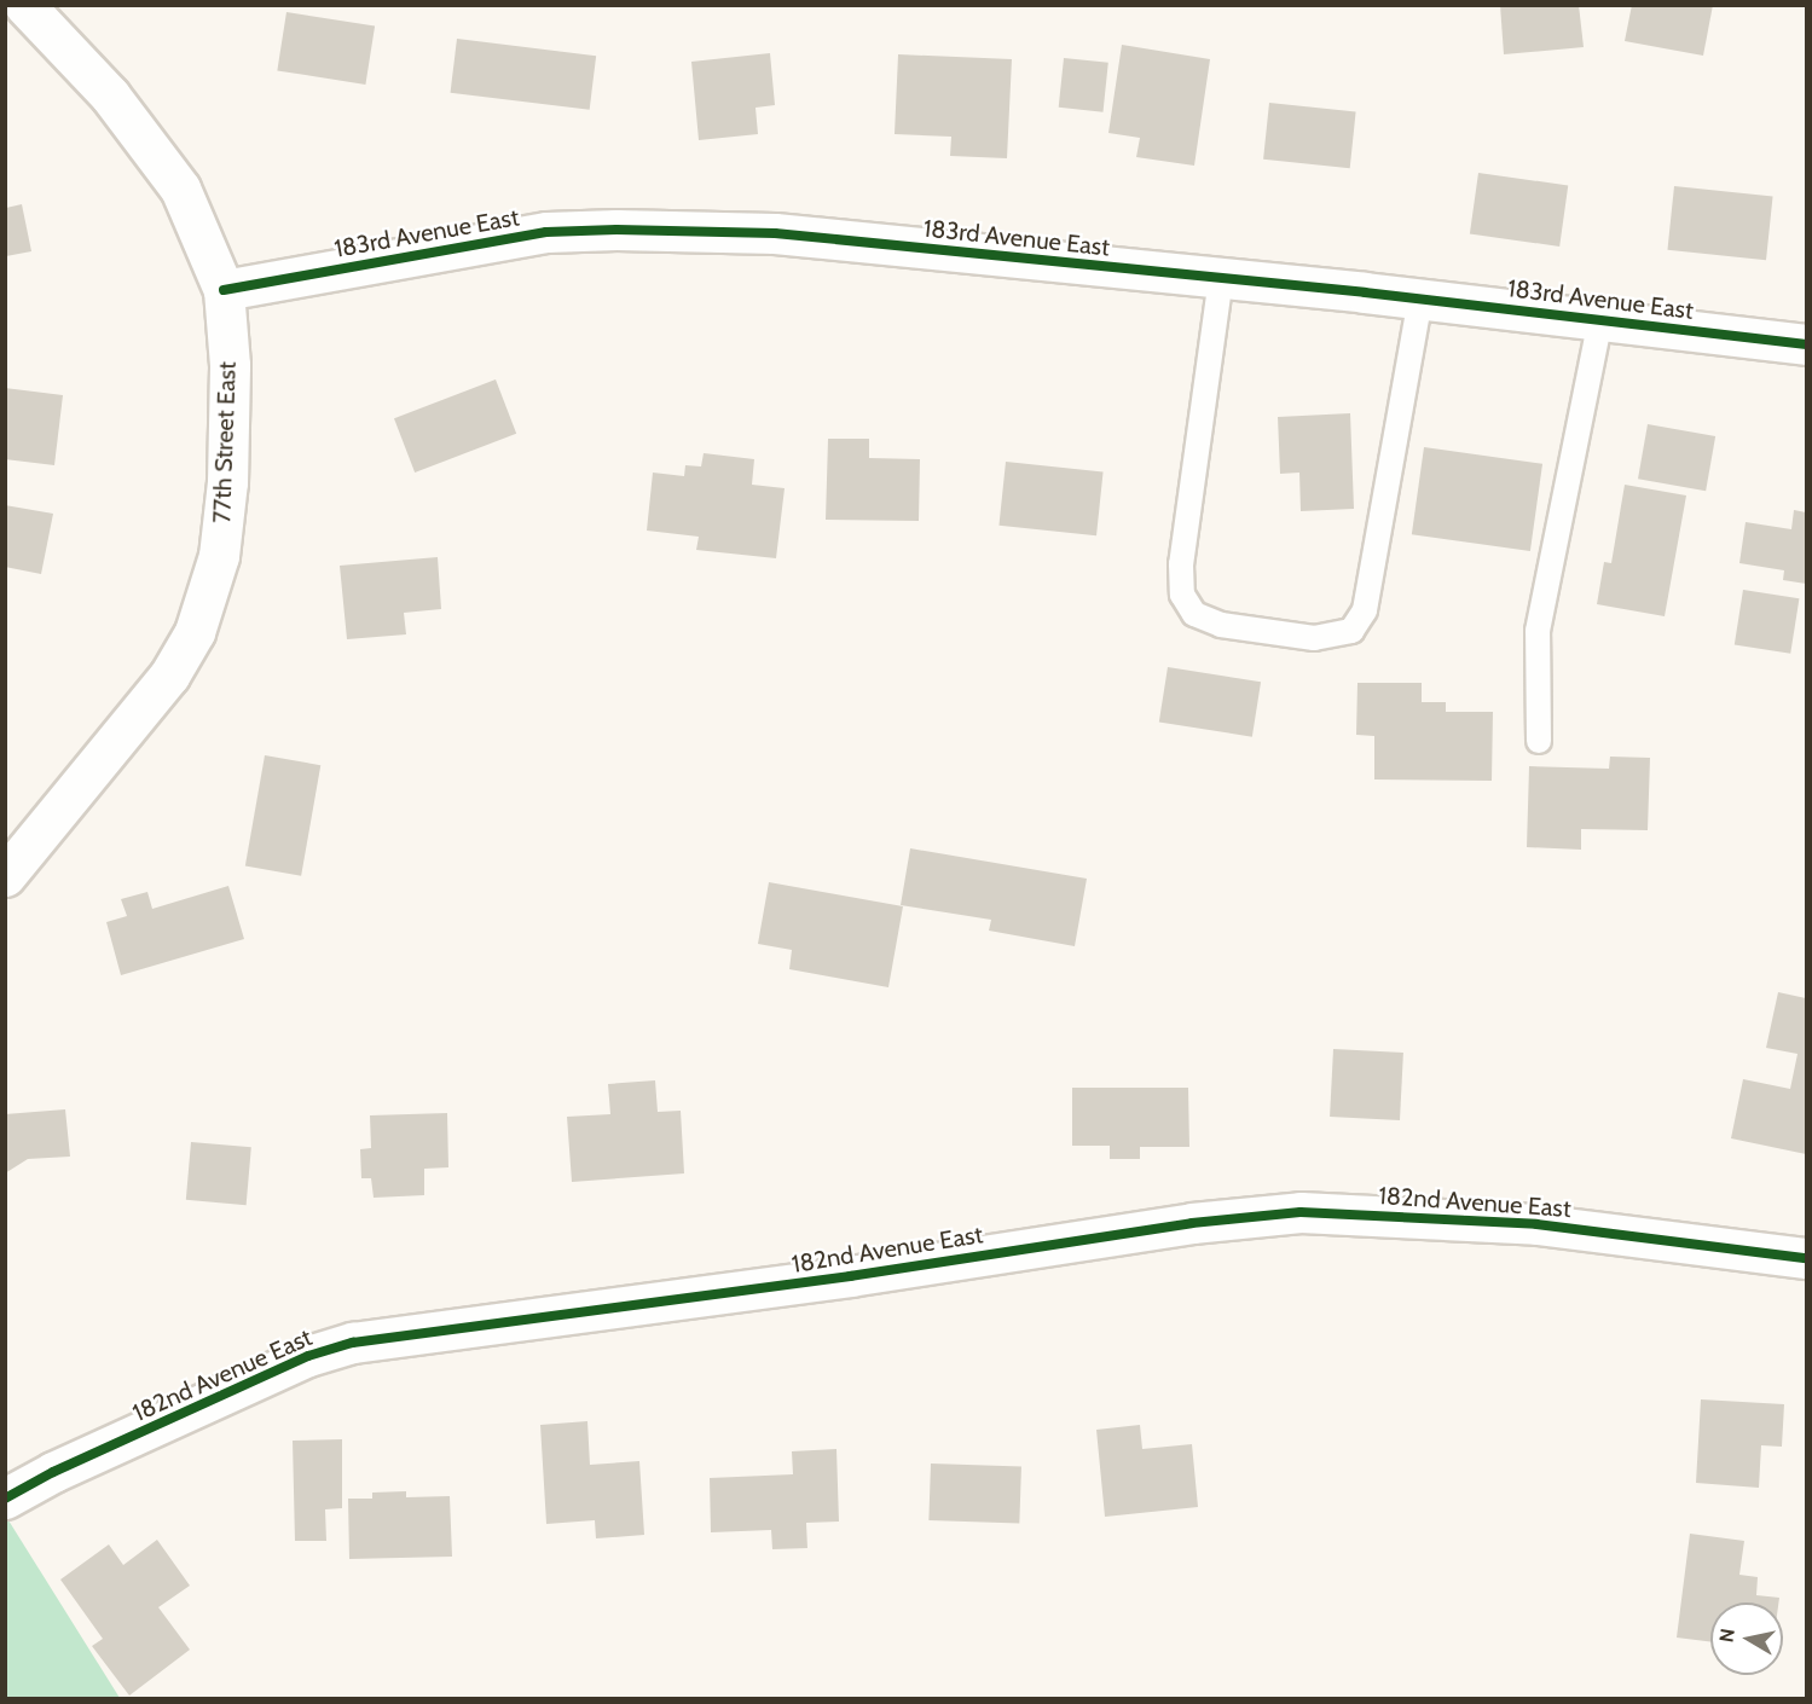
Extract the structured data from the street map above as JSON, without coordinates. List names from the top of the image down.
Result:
{
  "streets": {
    "street": ["183rd Avenue East", "77th Street East", "182nd Avenue East"]
  },
  "crossings": [
    ["183rd Avenue East", "77th Street East"]
  ],
  "north": "left"
}
